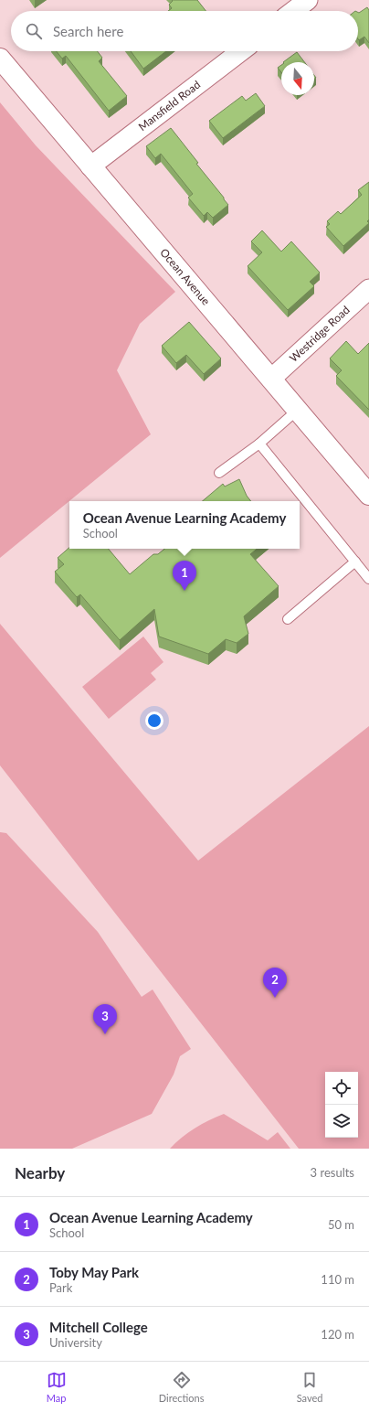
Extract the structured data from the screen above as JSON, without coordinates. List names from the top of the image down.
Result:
{
  "streets": {
    "main road": ["Ocean Avenue"],
    "street": ["Mansfield Road", "Westridge Road"]
  },
  "crossings": [
    ["Mansfield Road", "Ocean Avenue"],
    ["Ocean Avenue", "Westridge Road"]
  ],
  "north": "bottom",
  "page": {
    "search": "Search here",
    "popup": ["Ocean Avenue Learning Academy", "School"],
    "pins": ["1", "2", "3"],
    "heading": ["Nearby", "3 results"],
    "list": [
      {
        "mark": "1",
        "name": "Ocean Avenue Learning Academy",
        "note": "School",
        "value": "50 m"
      },
      {
        "mark": "2",
        "name": "Toby May Park",
        "note": "Park",
        "value": "110 m"
      },
      {
        "mark": "3",
        "name": "Mitchell College",
        "note": "University",
        "value": "120 m"
      }
    ],
    "nav": ["Map", "Directions", "Saved"]
  }
}
